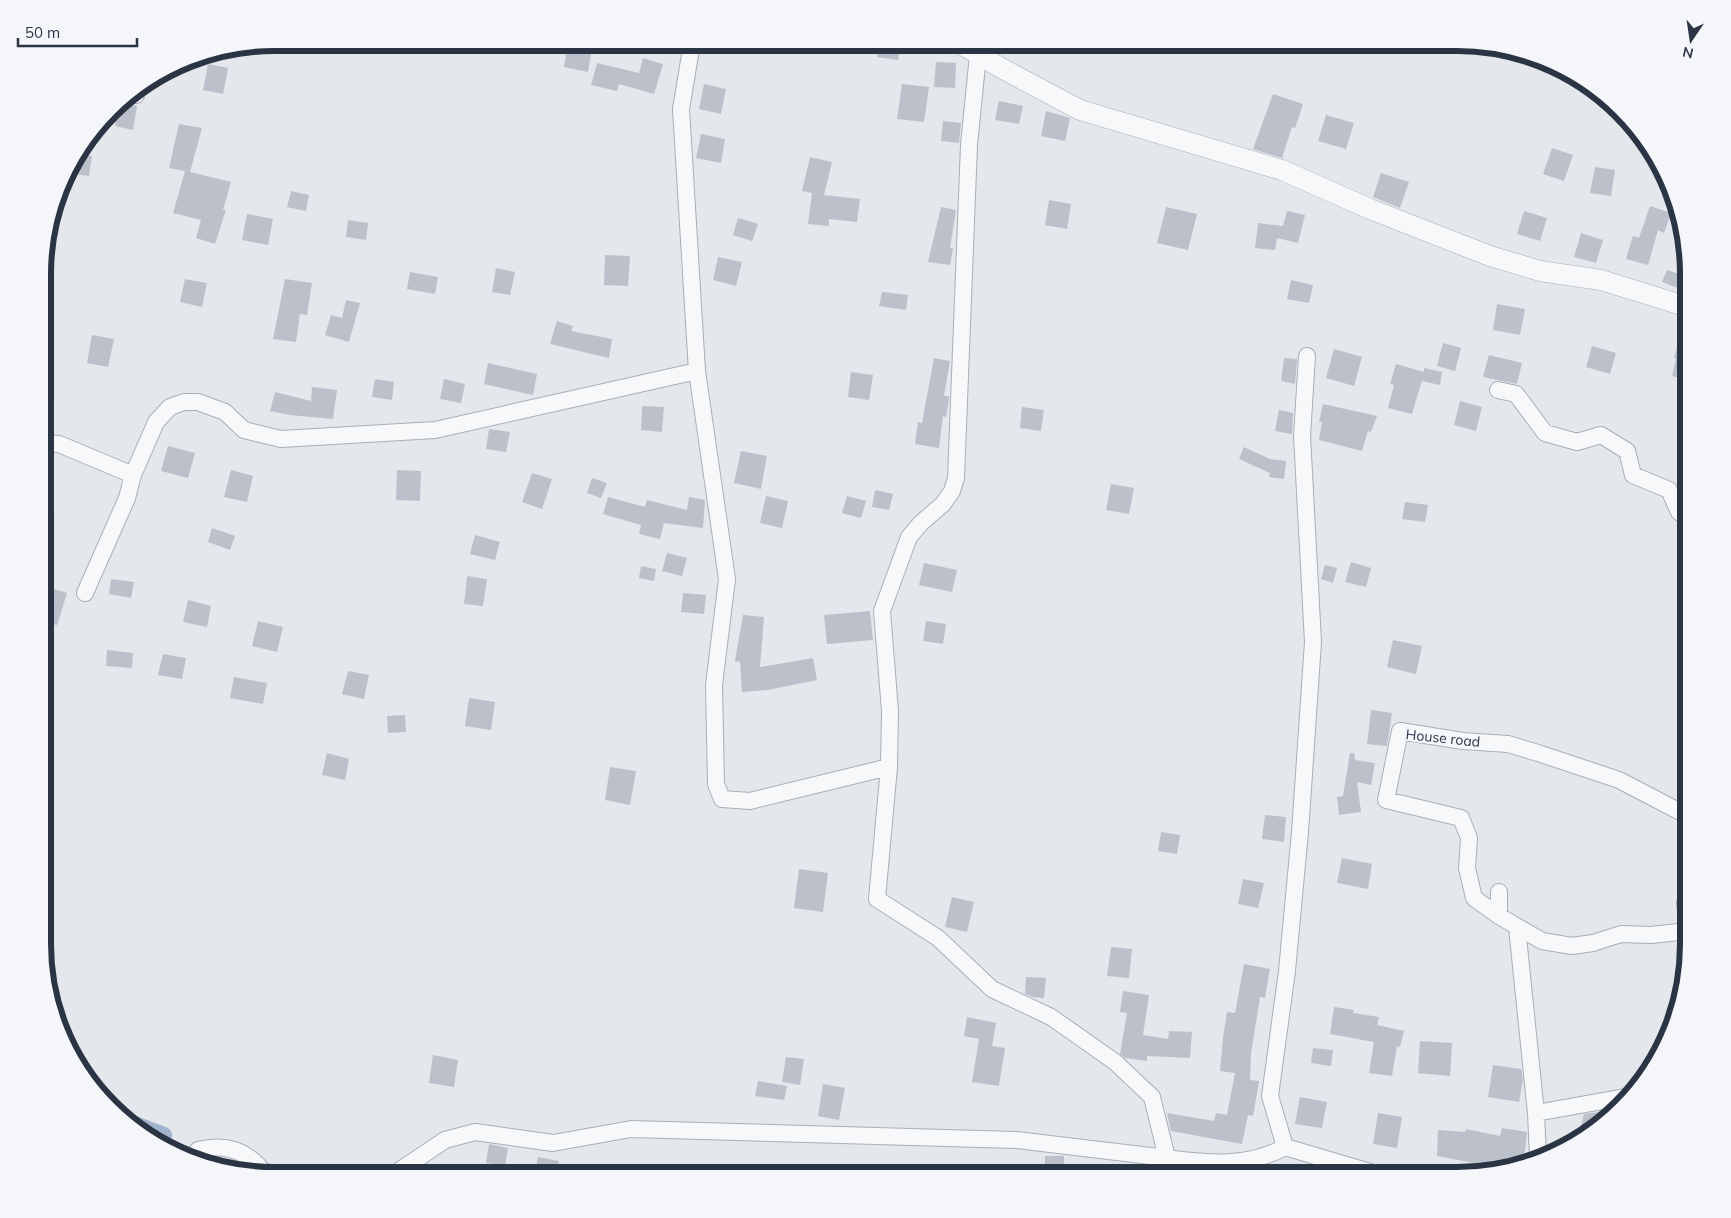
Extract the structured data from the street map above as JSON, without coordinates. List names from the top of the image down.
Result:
{
  "streets": {
    "street": ["House road"]
  },
  "scale_bar": "50 m",
  "north": "bottom"
}
